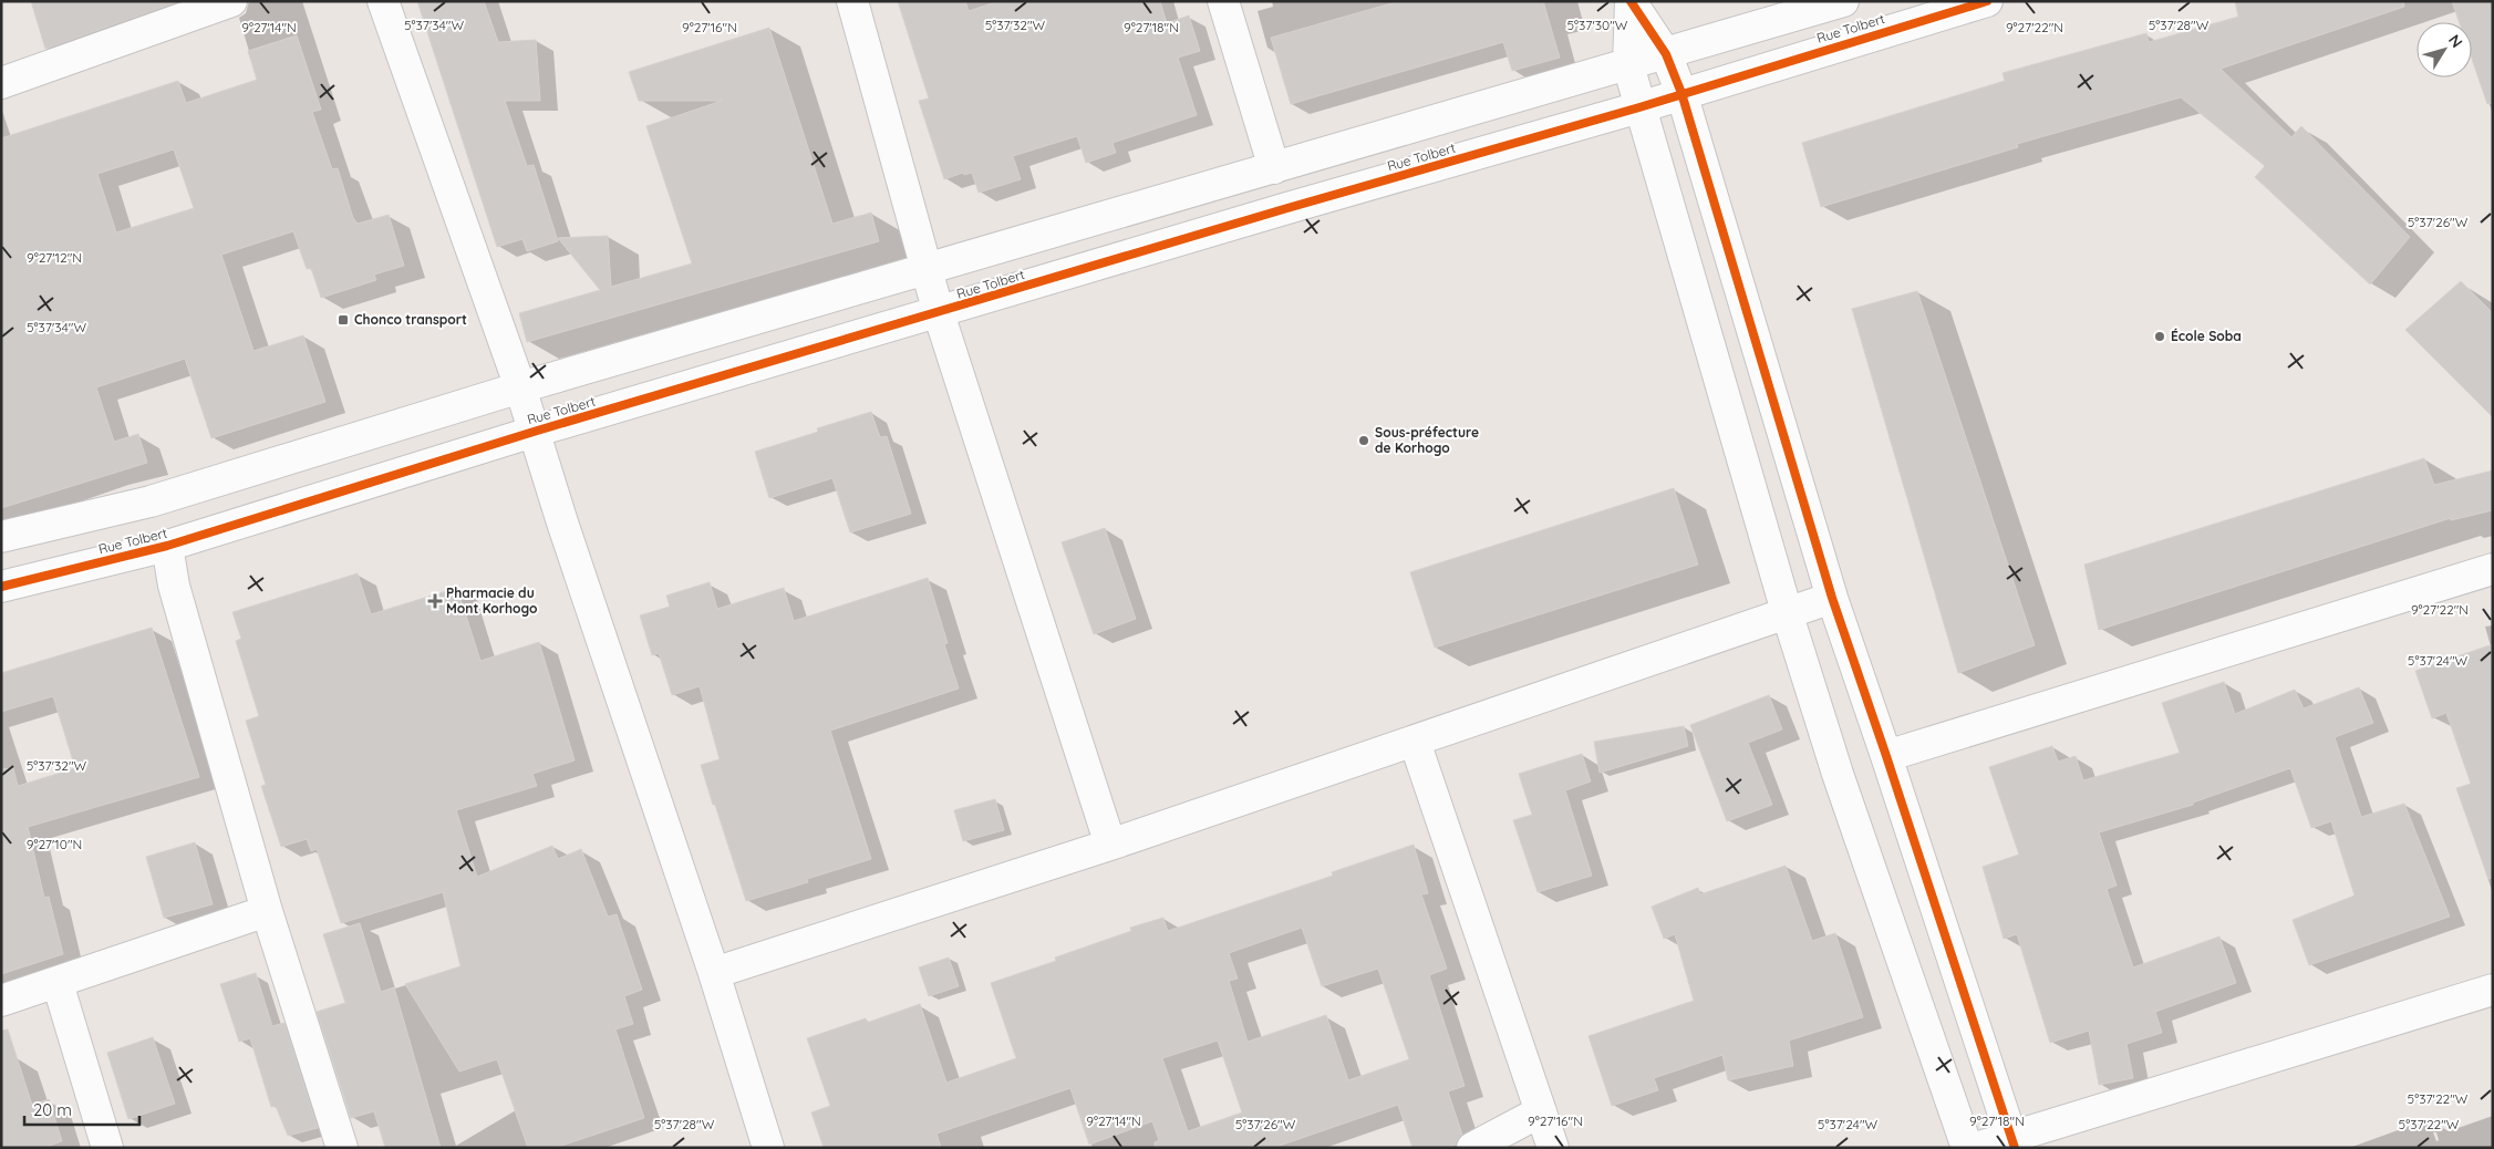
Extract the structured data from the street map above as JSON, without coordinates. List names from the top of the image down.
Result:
{
  "streets": {
    "street": ["Rue Tolbert"]
  },
  "places": {
    "transit": ["Chonco transport"],
    "other": ["École Soba", "Sous-préfecture de Korhogo"],
    "health": ["Pharmacie du Mont Korhogo"]
  },
  "scale_bar": "20 m",
  "north": "top right",
  "coordinates": [
    "5°37'34\"W",
    "5°37'32\"W",
    "5°37'30\"W",
    "5°37'28\"W",
    "9°27'14\"N",
    "9°27'16\"N",
    "9°27'18\"N",
    "9°27'22\"N",
    "5°37'26\"W",
    "9°27'12\"N",
    "5°37'24\"W",
    "9°27'10\"N",
    "5°37'22\"W"
  ]
}
